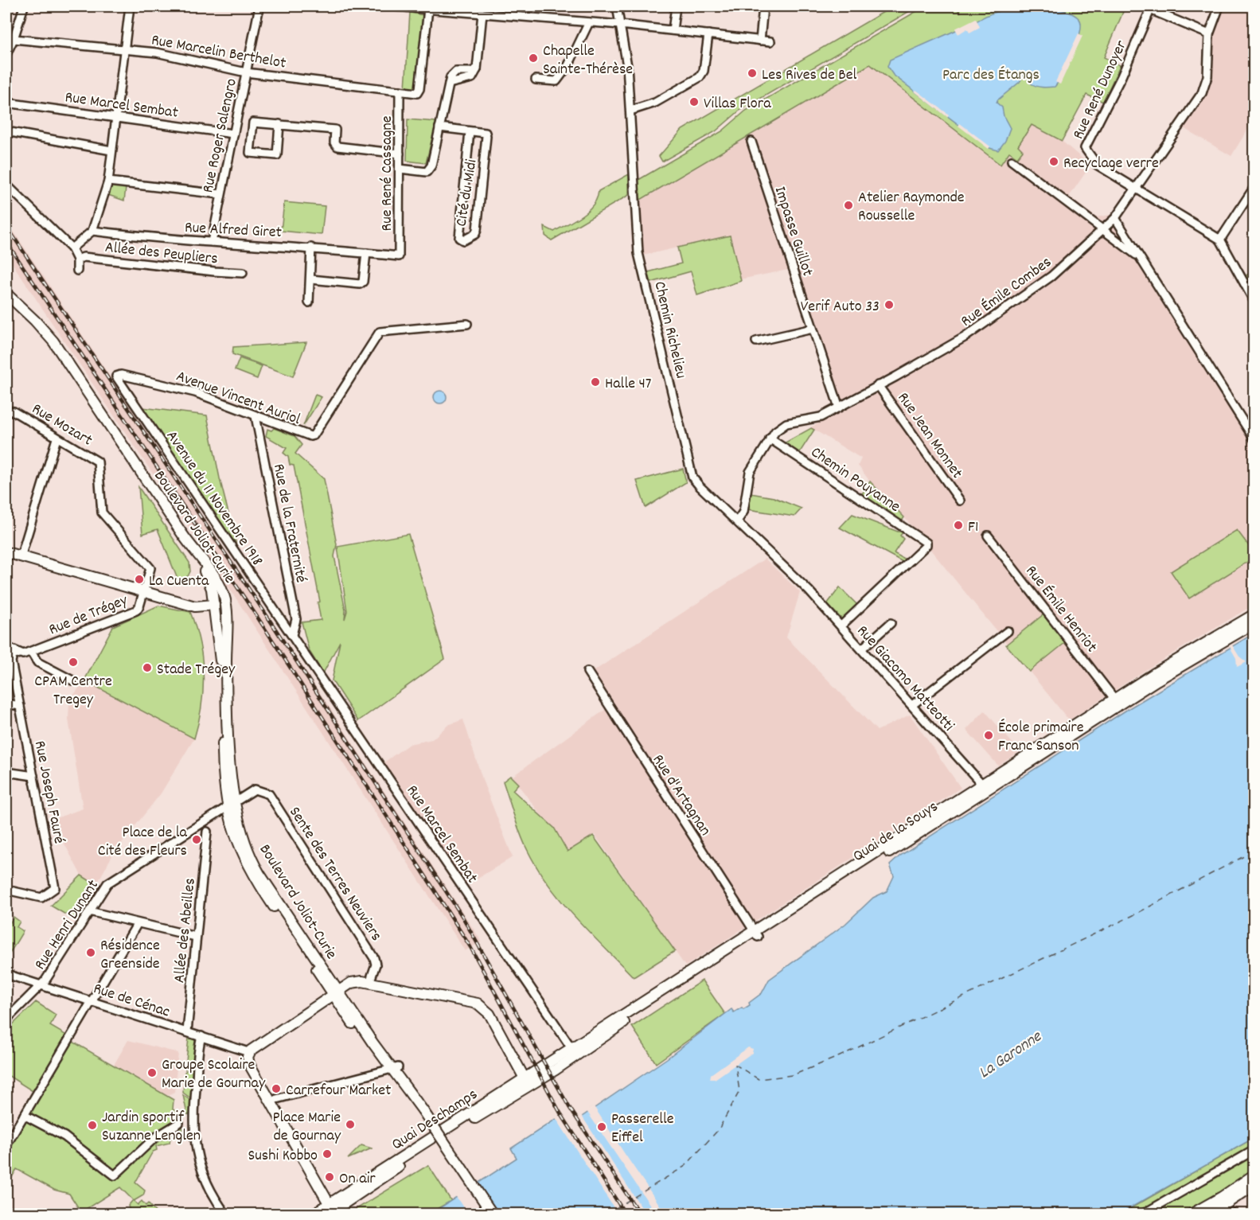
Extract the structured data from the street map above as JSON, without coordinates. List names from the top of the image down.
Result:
{
  "streets": {
    "main road": ["Boulevard Joliot-Curie", "Quai de la Souys", "Quai Deschamps"],
    "street": [
      "Rue Marcelin Berthelot",
      "Rue René Dunoyer",
      "Rue Marcel Sembat",
      "Rue Roger Salengro",
      "Rue René Cassagne",
      "Cité du Midi",
      "Rue Alfred Giret",
      "Impasse Guillot",
      "Allée des Peupliers",
      "Rue Émile Combes",
      "Chemin Richelieu",
      "Avenue Vincent Auriol",
      "Rue Mozart",
      "Rue Jean Monnet",
      "Chemin Pouyanne",
      "Avenue du 11 Novembre 1918",
      "Rue de la Fraternité",
      "Rue Émile Henriot",
      "Rue de Trégey",
      "Rue Giacomo Matteotti",
      "Rue Joseph Fauré",
      "Rue d'Artagnan",
      "Sente des Terres Neuviers",
      "Rue Henri Dunant",
      "Allée des Abeilles",
      "Rue de Cénac"
    ]
  },
  "crossings": [
    ["Rue Marcelin Berthelot", "Rue Roger Salengro"],
    ["Rue Marcelin Berthelot", "Rue René Cassagne"],
    ["Rue René Dunoyer", "Rue Émile Combes"],
    ["Rue Marcel Sembat", "Rue Roger Salengro"],
    ["Rue Marcel Sembat", "Avenue du 11 Novembre 1918"],
    ["Rue Marcel Sembat", "Rue de la Fraternité"],
    ["Rue Marcel Sembat", "Quai de la Souys"],
    ["Rue Marcel Sembat", "Quai Deschamps"],
    ["Rue Roger Salengro", "Rue Alfred Giret"],
    ["Rue René Cassagne", "Rue Alfred Giret"],
    ["Impasse Guillot", "Rue Émile Combes"],
    ["Rue Émile Combes", "Chemin Richelieu"],
    ["Rue Émile Combes", "Rue Jean Monnet"],
    ["Rue Émile Combes", "Chemin Pouyanne"],
    ["Chemin Richelieu", "Rue Giacomo Matteotti"],
    ["Avenue Vincent Auriol", "Avenue du 11 Novembre 1918"],
    ["Avenue Vincent Auriol", "Rue de la Fraternité"],
    ["Rue Mozart", "Rue de Trégey"],
    ["Chemin Pouyanne", "Rue Giacomo Matteotti"],
    ["Avenue du 11 Novembre 1918", "Rue de la Fraternité"],
    ["Boulevard Joliot-Curie", "Rue Henri Dunant"],
    ["Rue Émile Henriot", "Quai de la Souys"],
    ["Rue de Trégey", "Rue Joseph Fauré"],
    ["Rue Giacomo Matteotti", "Quai de la Souys"],
    ["Rue d'Artagnan", "Quai de la Souys"],
    ["Quai de la Souys", "Quai Deschamps"],
    ["Sente des Terres Neuviers", "Rue Henri Dunant"],
    ["Rue Henri Dunant", "Rue de Cénac"],
    ["Allée des Abeilles", "Rue de Cénac"]
  ],
  "water": ["La Garonne"],
  "parks": ["Parc des Étangs"],
  "places": [
    "Chapelle Sainte-Thérèse",
    "Les Rives de Bel",
    "Villas Flora",
    "Recyclage verre",
    "Atelier Raymonde Rousselle",
    "Verif Auto 33",
    "Halle 47",
    "F1",
    "La Cuenta",
    "CPAM Centre Tregey",
    "Stade Trégey",
    "École primaire Franc Sanson",
    "Place de la Cité des Fleurs",
    "Résidence Greenside",
    "Groupe Scolaire Marie de Gournay",
    "Carrefour Market",
    "Place Marie de Gournay",
    "Jardin sportif Suzanne Lenglen",
    "Passerelle Eiffel",
    "Sushi Kobbo",
    "On air"
  ]
}
